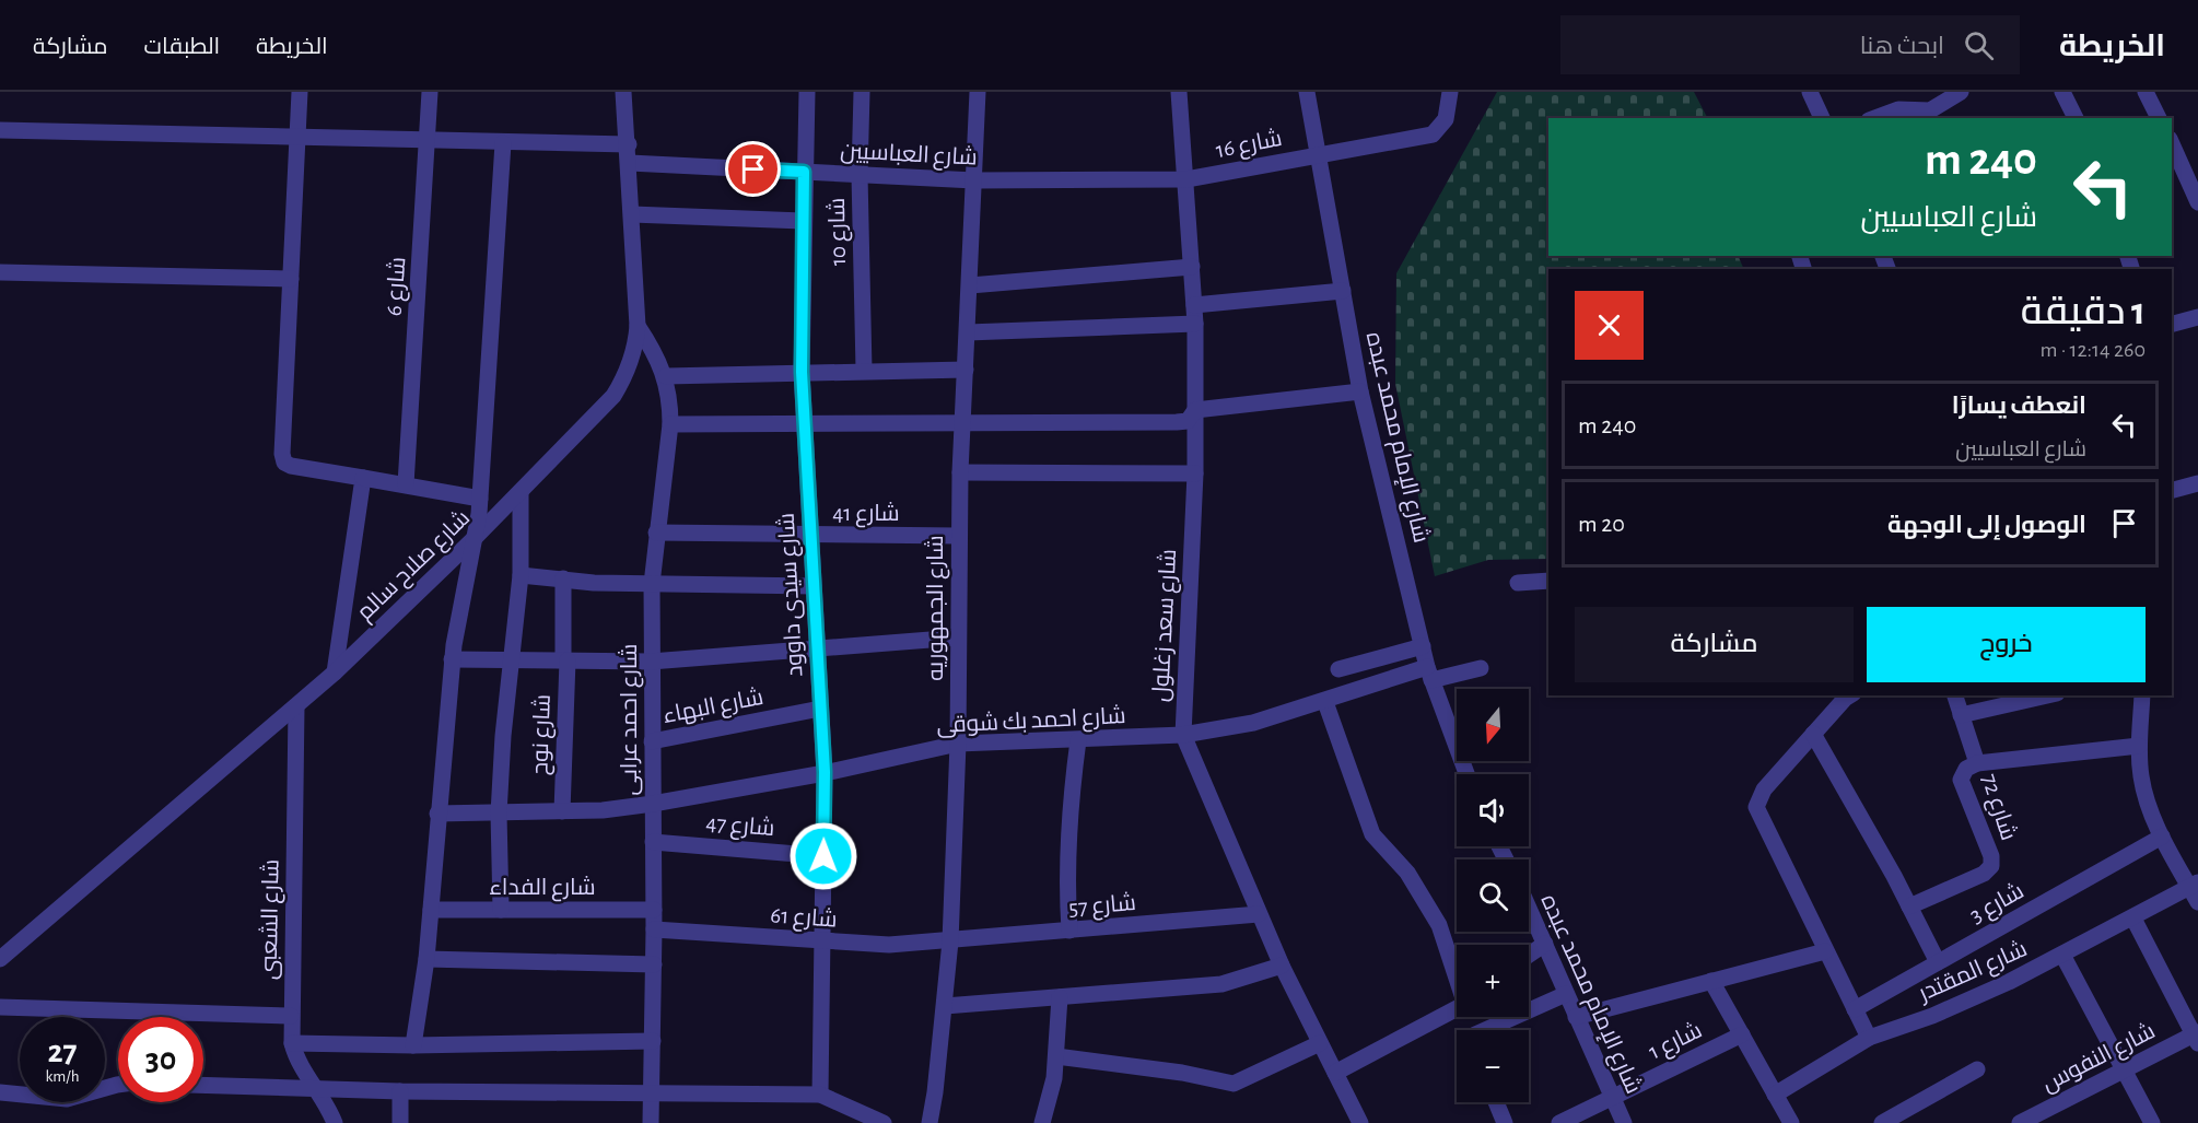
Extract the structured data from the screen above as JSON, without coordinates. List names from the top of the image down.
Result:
{
  "streets": {
    "street": [
      "شارع 16",
      "شارع العباسيين",
      "شارع 10",
      "شارع 6",
      "شارع الإمام محمد عبده",
      "شارع 41",
      "شارع صلاح سالم",
      "شارع سيدى داوود",
      "شارع الجمهوريه",
      "شارع سعد زغلول",
      "شارع البهاء",
      "شارع احمد عرابى",
      "شارع احمد بك شوقى",
      "شارع نوح",
      "شارع 72",
      "شارع 47",
      "شارع الفداء",
      "شارع 3",
      "شارع 57",
      "شارع 61",
      "شارع الشعبى",
      "شارع المقتدر",
      "شارع 1",
      "شارع النفوس"
    ]
  },
  "crossings": [
    ["شارع 16", "شارع العباسيين"],
    ["شارع 16", "شارع الإمام محمد عبده"],
    ["شارع 16", "شارع سعد زغلول"],
    ["شارع العباسيين", "شارع 10"],
    ["شارع العباسيين", "شارع صلاح سالم"],
    ["شارع العباسيين", "شارع سيدى داوود"],
    ["شارع العباسيين", "شارع الجمهوريه"],
    ["شارع العباسيين", "شارع سعد زغلول"],
    ["شارع الإمام محمد عبده", "شارع احمد بك شوقى"],
    ["شارع الإمام محمد عبده", "شارع 1"],
    ["شارع 41", "شارع سيدى داوود"],
    ["شارع 41", "شارع الجمهوريه"],
    ["شارع 41", "شارع احمد عرابى"],
    ["شارع صلاح سالم", "شارع احمد عرابى"],
    ["شارع صلاح سالم", "شارع الشعبى"],
    ["شارع سيدى داوود", "شارع البهاء"],
    ["شارع سيدى داوود", "شارع احمد بك شوقى"],
    ["شارع سيدى داوود", "شارع 47"],
    ["شارع سيدى داوود", "شارع 61"],
    ["شارع الجمهوريه", "شارع احمد بك شوقى"],
    ["شارع الجمهوريه", "شارع 57"],
    ["شارع الجمهوريه", "شارع 61"],
    ["شارع سعد زغلول", "شارع احمد بك شوقى"],
    ["شارع سعد زغلول", "شارع 57"],
    ["شارع البهاء", "شارع احمد عرابى"],
    ["شارع احمد عرابى", "شارع احمد بك شوقى"],
    ["شارع احمد عرابى", "شارع 47"],
    ["شارع احمد عرابى", "شارع الفداء"],
    ["شارع احمد عرابى", "شارع 61"],
    ["شارع احمد بك شوقى", "شارع نوح"],
    ["شارع 57", "شارع 61"]
  ],
  "north": "bottom",
  "page": {
    "header": "الخريطة",
    "search": "ابحث هنا",
    "nav": ["الخريطة", "الطبقات", "مشاركة"],
    "turn": ["240 m", "شارع العباسيين"],
    "heading": ["1 دقيقة", "260 m · 12:14"],
    "list": [
      {
        "name": "انعطف يسارًا",
        "note": "شارع العباسيين",
        "value": "240 m"
      },
      {
        "name": "الوصول إلى الوجهة",
        "value": "20 m"
      }
    ],
    "buttons": ["خروج", "مشاركة"],
    "map_buttons": ["+", "−"],
    "speed": "27 km/h",
    "limit": "30"
  }
}
